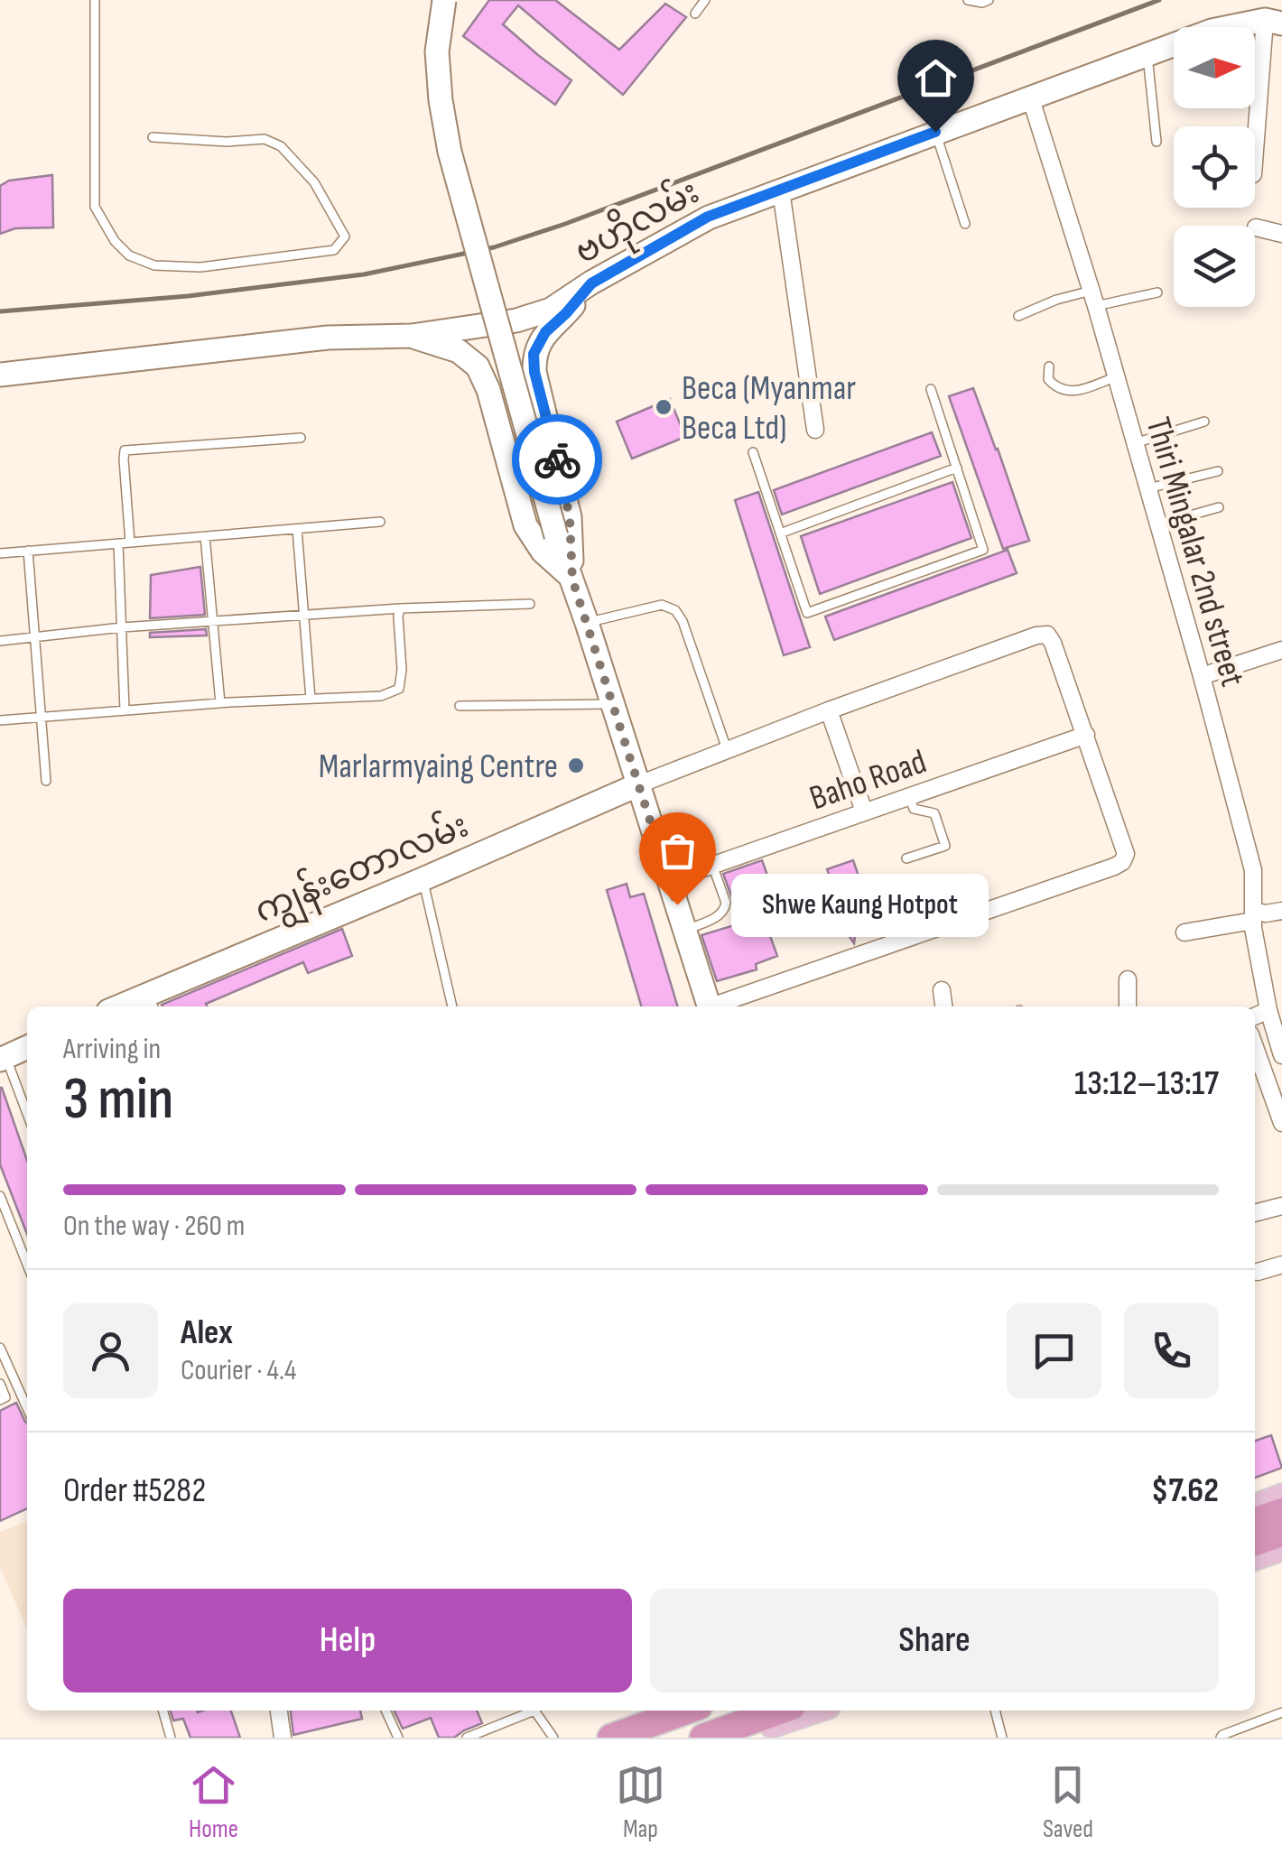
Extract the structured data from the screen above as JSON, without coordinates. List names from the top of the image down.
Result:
{
  "streets": {
    "main road": ["ဗဟိုလမ်း", "ကျွန်းတောလမ်း"],
    "street": ["Thiri Mingalar 2nd street", "Baho Road"]
  },
  "crossings": [
    ["ဗဟိုလမ်း", "Thiri Mingalar 2nd street"]
  ],
  "places": ["Beca (Myanmar Beca Ltd)", "Marlarmyaing Centre", "Shwe Kaung Hotpot"],
  "north": "right",
  "page": {
    "bubble": "Shwe Kaung Hotpot",
    "heading": ["3 min", "Arriving in", "13:12–13:17"],
    "panel": [
      "Alex",
      "Courier · 4.4",
      "Order #5282",
      "$7.62"
    ],
    "bar": "On the way · 260 m",
    "buttons": ["Help", "Share"],
    "tabs": ["Home", "Map", "Saved"]
  }
}
